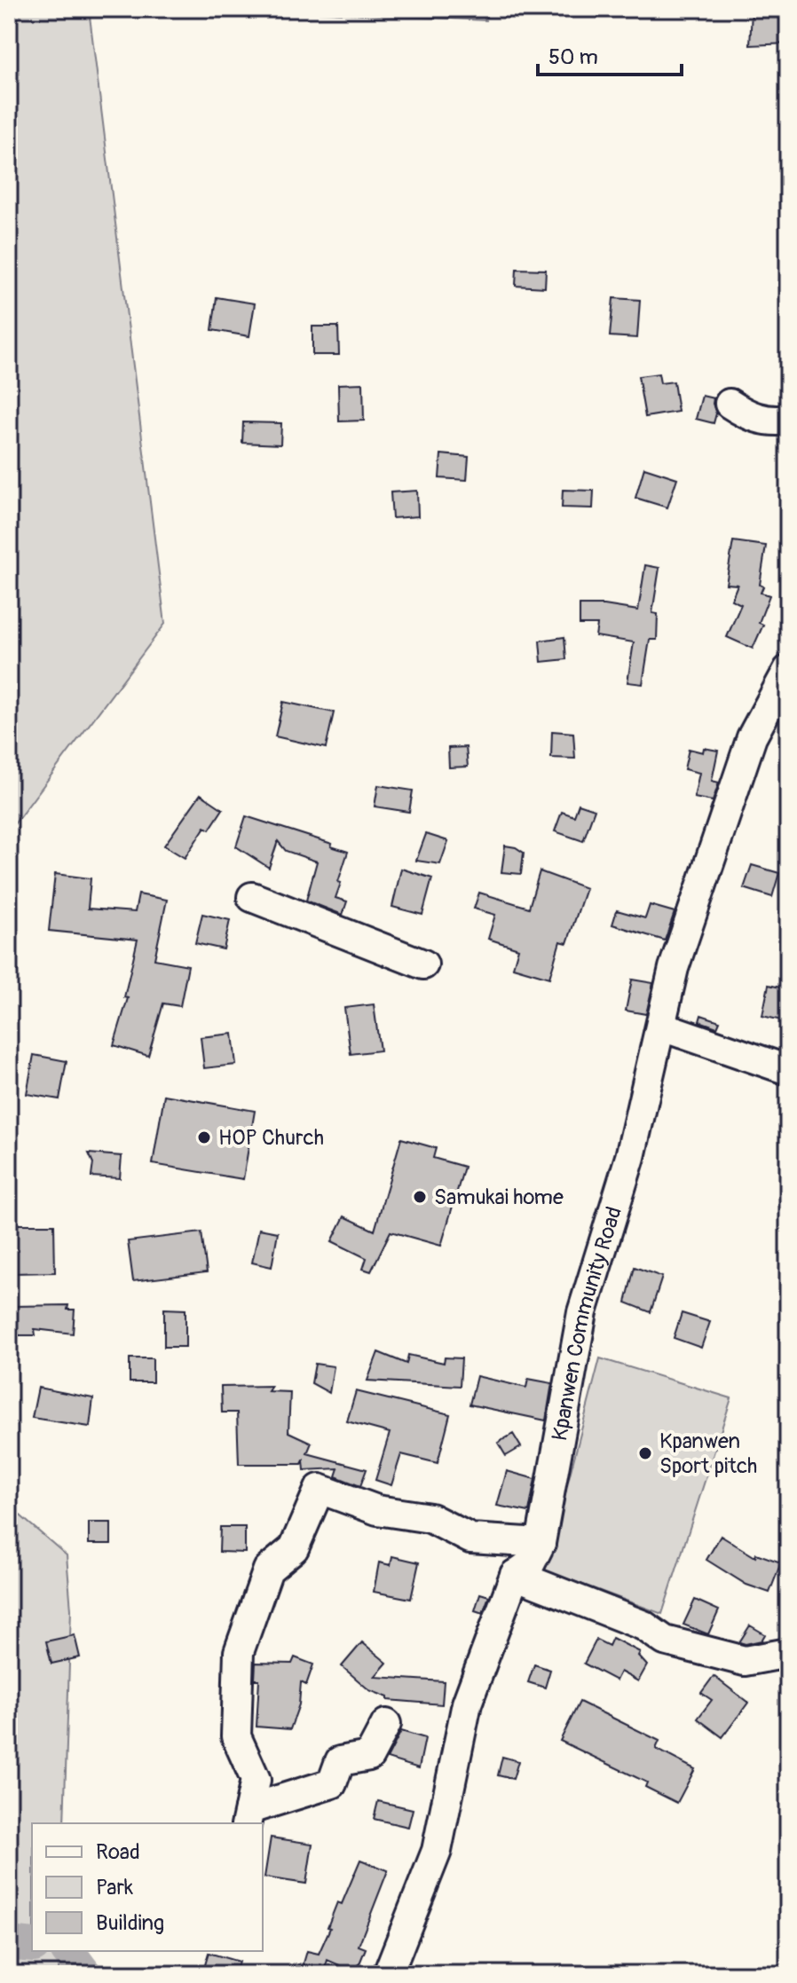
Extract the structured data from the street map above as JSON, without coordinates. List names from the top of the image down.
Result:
{
  "streets": {
    "street": ["Kpanwen Community Road"]
  },
  "places": ["HOP Church", "Samukai home", "Kpanwen Sport pitch"],
  "legend": ["Road", "Park", "Building"],
  "scale_bar": "50 m"
}
